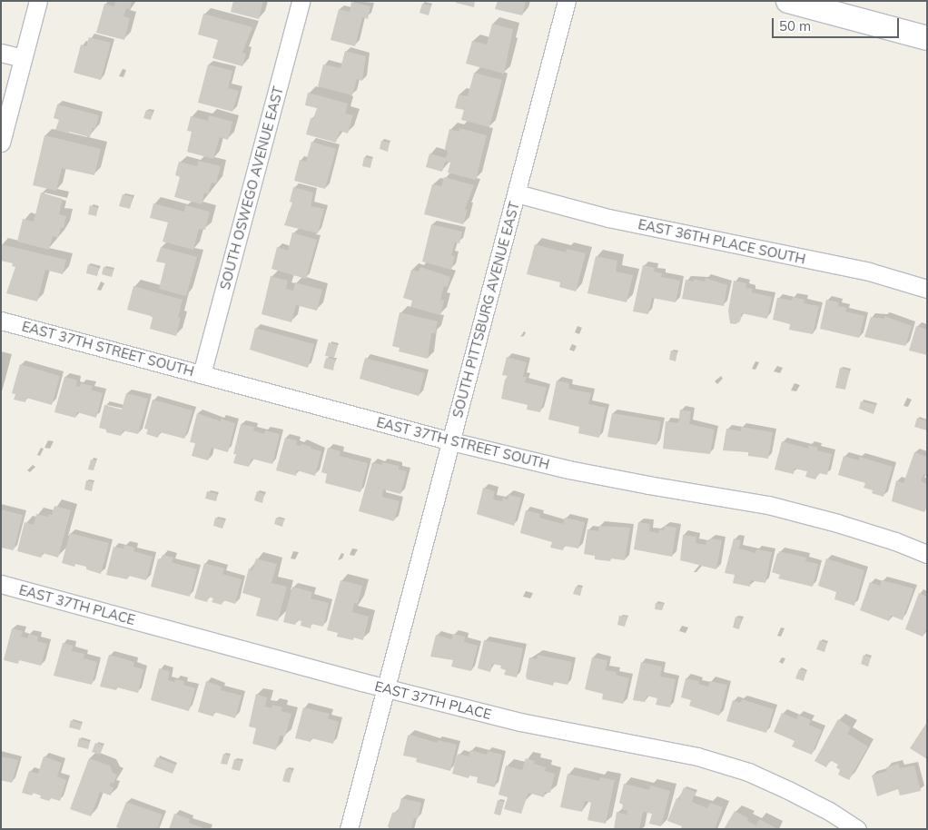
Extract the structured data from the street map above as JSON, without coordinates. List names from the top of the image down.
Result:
{
  "streets": {
    "street": [
      "SOUTH OSWEGO AVENUE EAST",
      "EAST 36TH PLACE SOUTH",
      "SOUTH PITTSBURG AVENUE EAST",
      "EAST 37TH STREET SOUTH",
      "EAST 37TH PLACE"
    ]
  },
  "crossings": [
    ["SOUTH OSWEGO AVENUE EAST", "EAST 37TH STREET SOUTH"],
    ["EAST 36TH PLACE SOUTH", "SOUTH PITTSBURG AVENUE EAST"],
    ["SOUTH PITTSBURG AVENUE EAST", "EAST 37TH STREET SOUTH"],
    ["SOUTH PITTSBURG AVENUE EAST", "EAST 37TH PLACE"]
  ],
  "scale_bar": "50 m"
}
